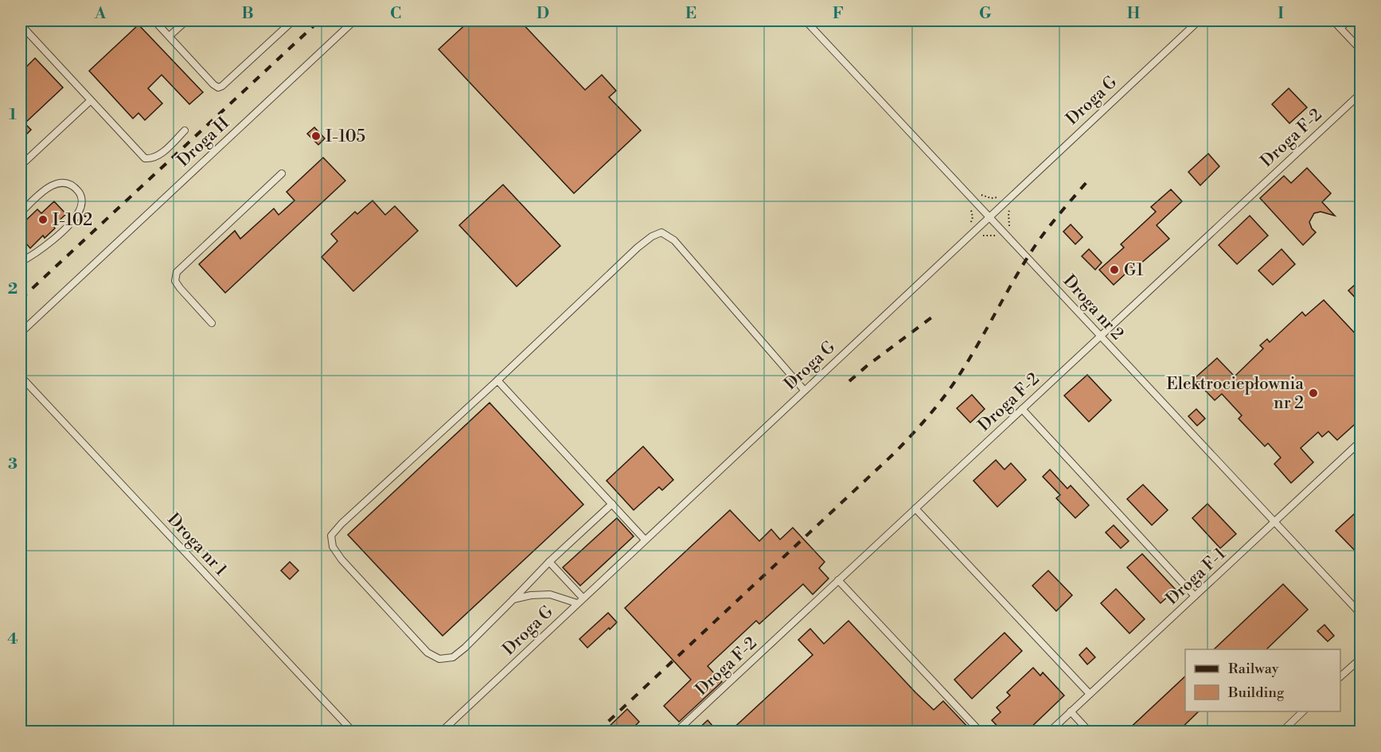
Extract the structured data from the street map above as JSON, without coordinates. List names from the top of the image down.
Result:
{
  "streets": {
    "lane": [
      "Droga G",
      "Droga F-2",
      "Droga H",
      "Droga nr 2",
      "Droga nr 1",
      "Droga F-1"
    ]
  },
  "crossings": [
    ["Droga G", "Droga nr 2"],
    ["Droga F-2", "Droga nr 2"],
    ["Droga nr 2", "Droga F-1"]
  ],
  "places": [
    "I-105",
    "I-102",
    "G1",
    "Elektrociepłownia nr 2"
  ],
  "legend": ["Railway", "Building"],
  "grid": {
    "columns": [
      "A",
      "B",
      "C",
      "D",
      "E",
      "F",
      "G",
      "H",
      "I"
    ],
    "rows": [
      "1",
      "2",
      "3",
      "4"
    ]
  }
}
